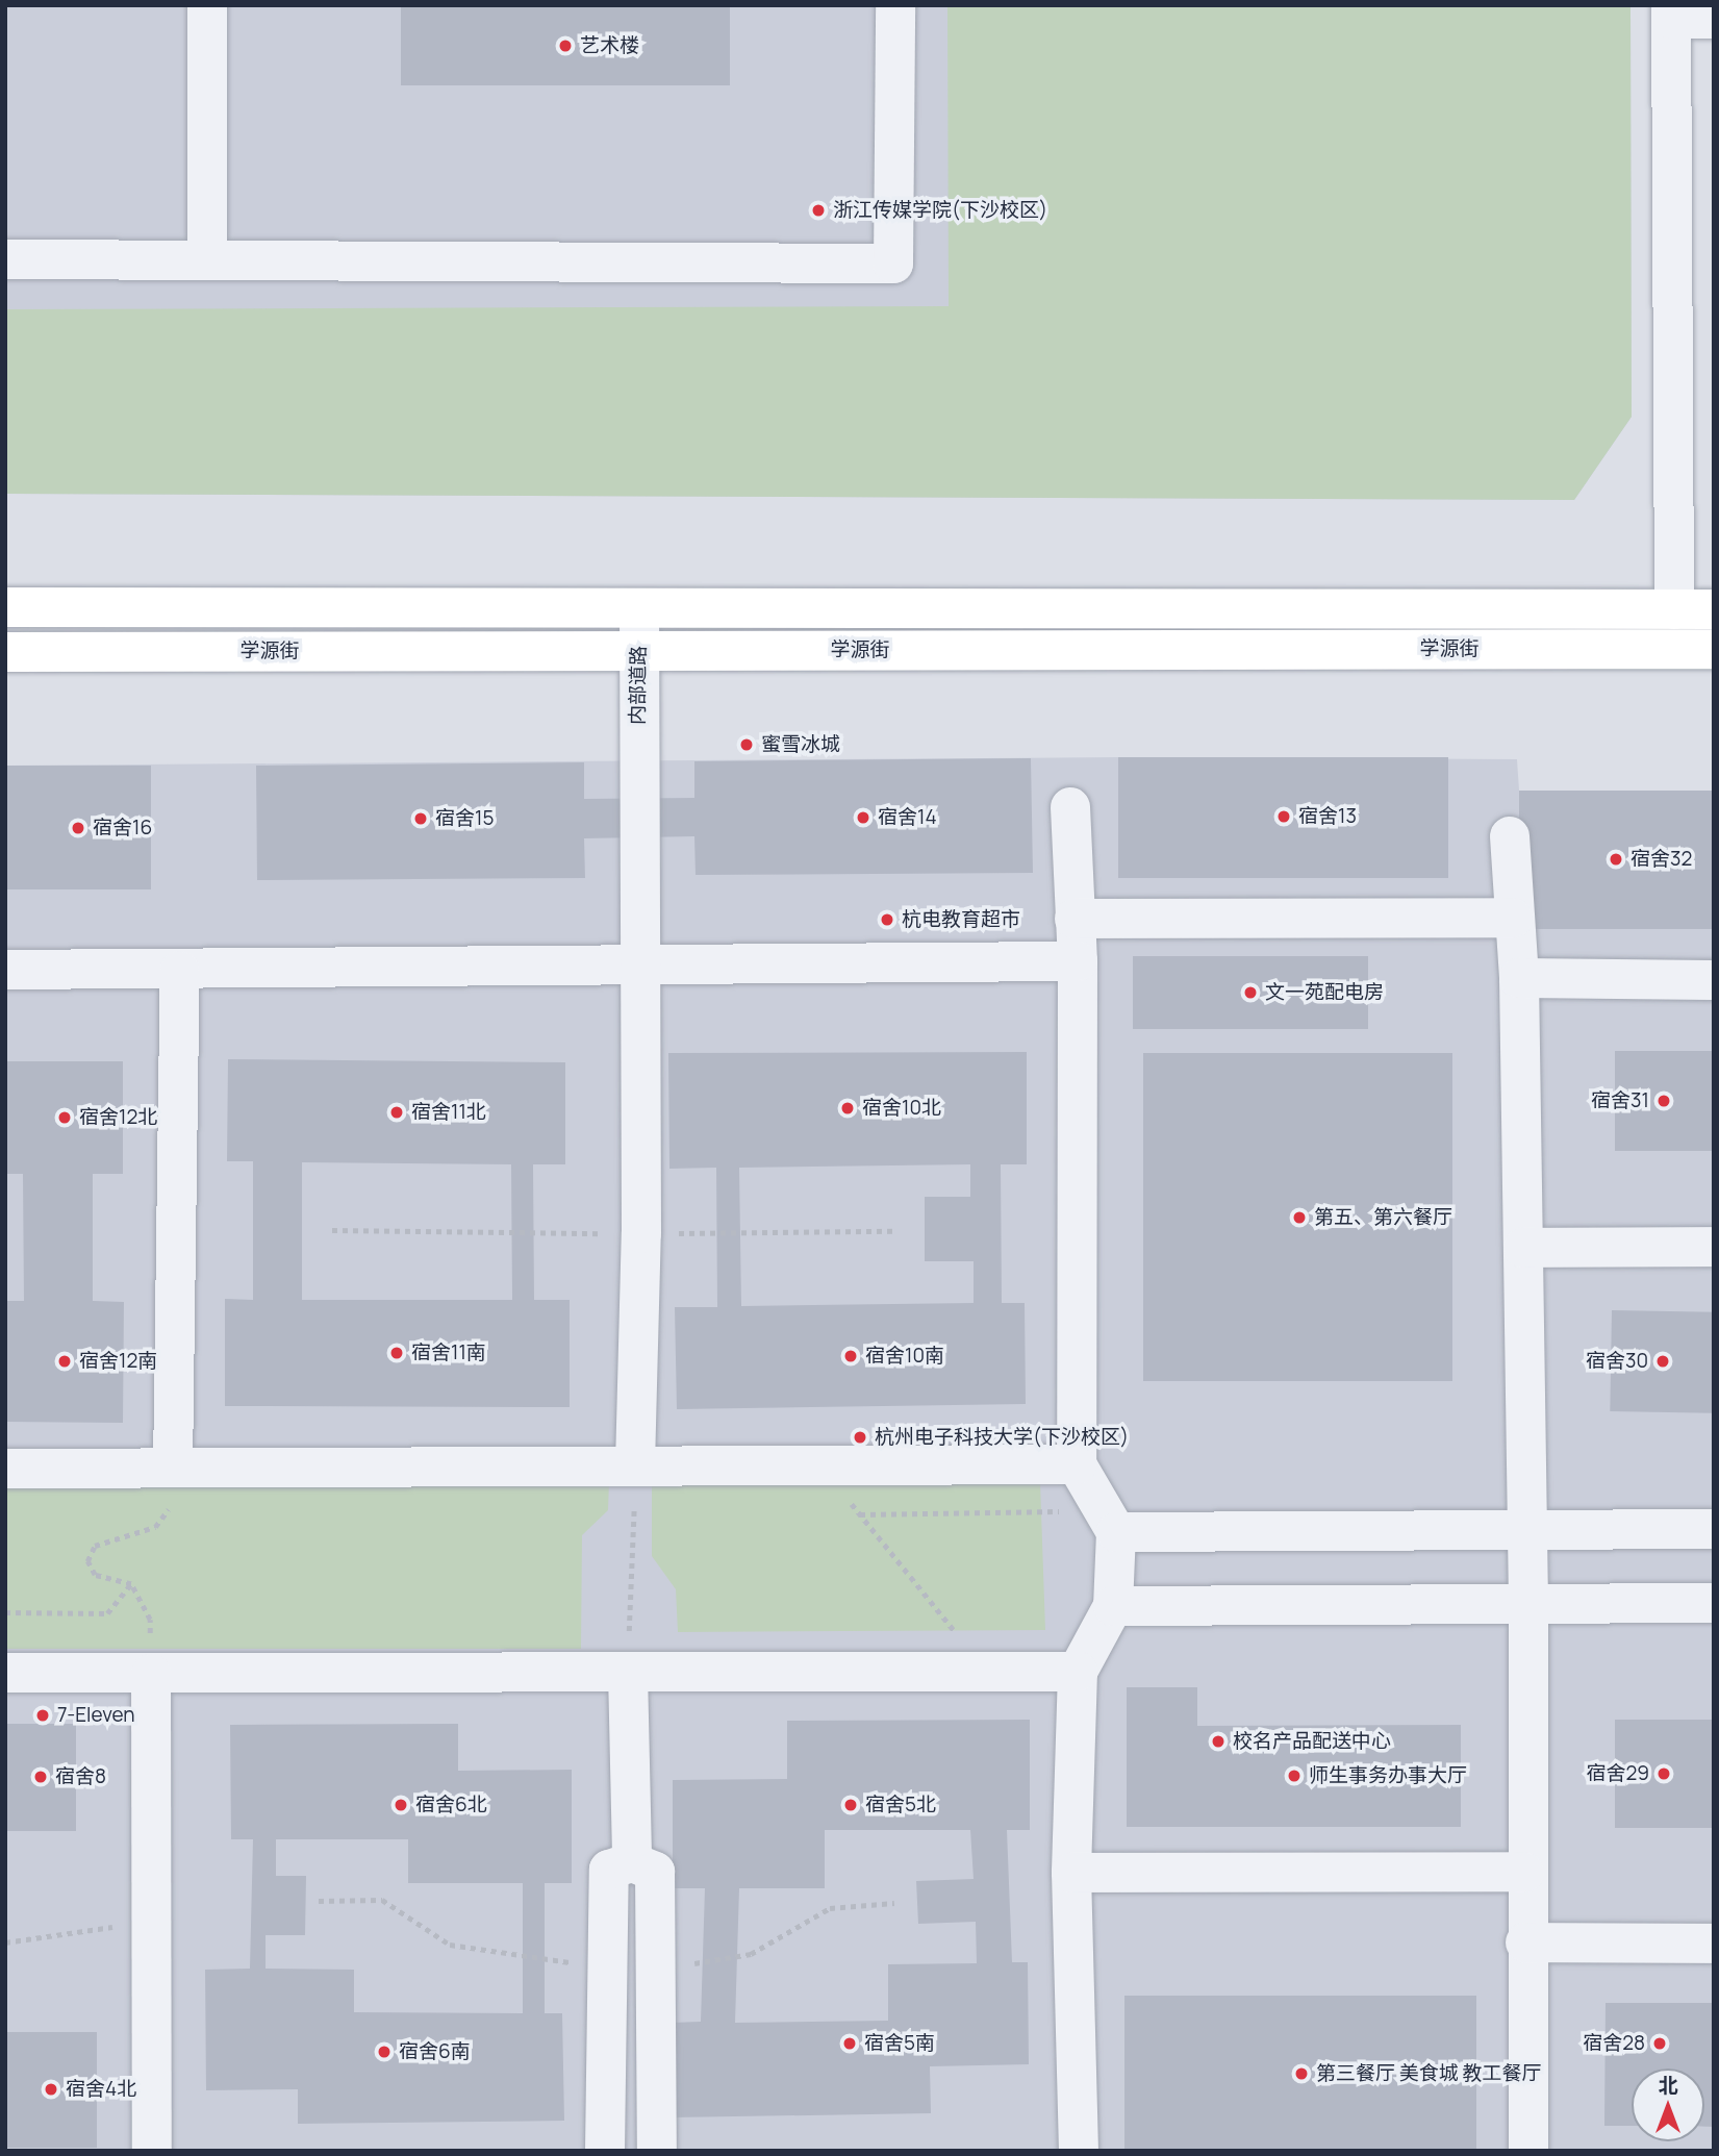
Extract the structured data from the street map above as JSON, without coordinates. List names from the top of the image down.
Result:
{
  "streets": {
    "main road": ["学源街"],
    "street": ["内部道路"]
  },
  "crossings": [
    ["学源街", "内部道路"]
  ],
  "places": [
    "艺术楼",
    "浙江传媒学院(下沙校区)",
    "蜜雪冰城",
    "宿舍13",
    "宿舍14",
    "宿舍15",
    "宿舍16",
    "宿舍32",
    "杭电教育超市",
    "文一苑配电房",
    "宿舍31",
    "宿舍10北",
    "宿舍11北",
    "宿舍12北",
    "第五、第六餐厅",
    "宿舍11南",
    "宿舍10南",
    "宿舍12南",
    "宿舍30",
    "杭州电子科技大学(下沙校区)",
    "7-Eleven",
    "校名产品配送中心",
    "宿舍29",
    "师生事务办事大厅",
    "宿舍8",
    "宿舍6北",
    "宿舍5北",
    "宿舍5南",
    "宿舍28",
    "宿舍6南",
    "第三餐厅 美食城 教工餐厅",
    "宿舍4北"
  ],
  "north": "top"
}
